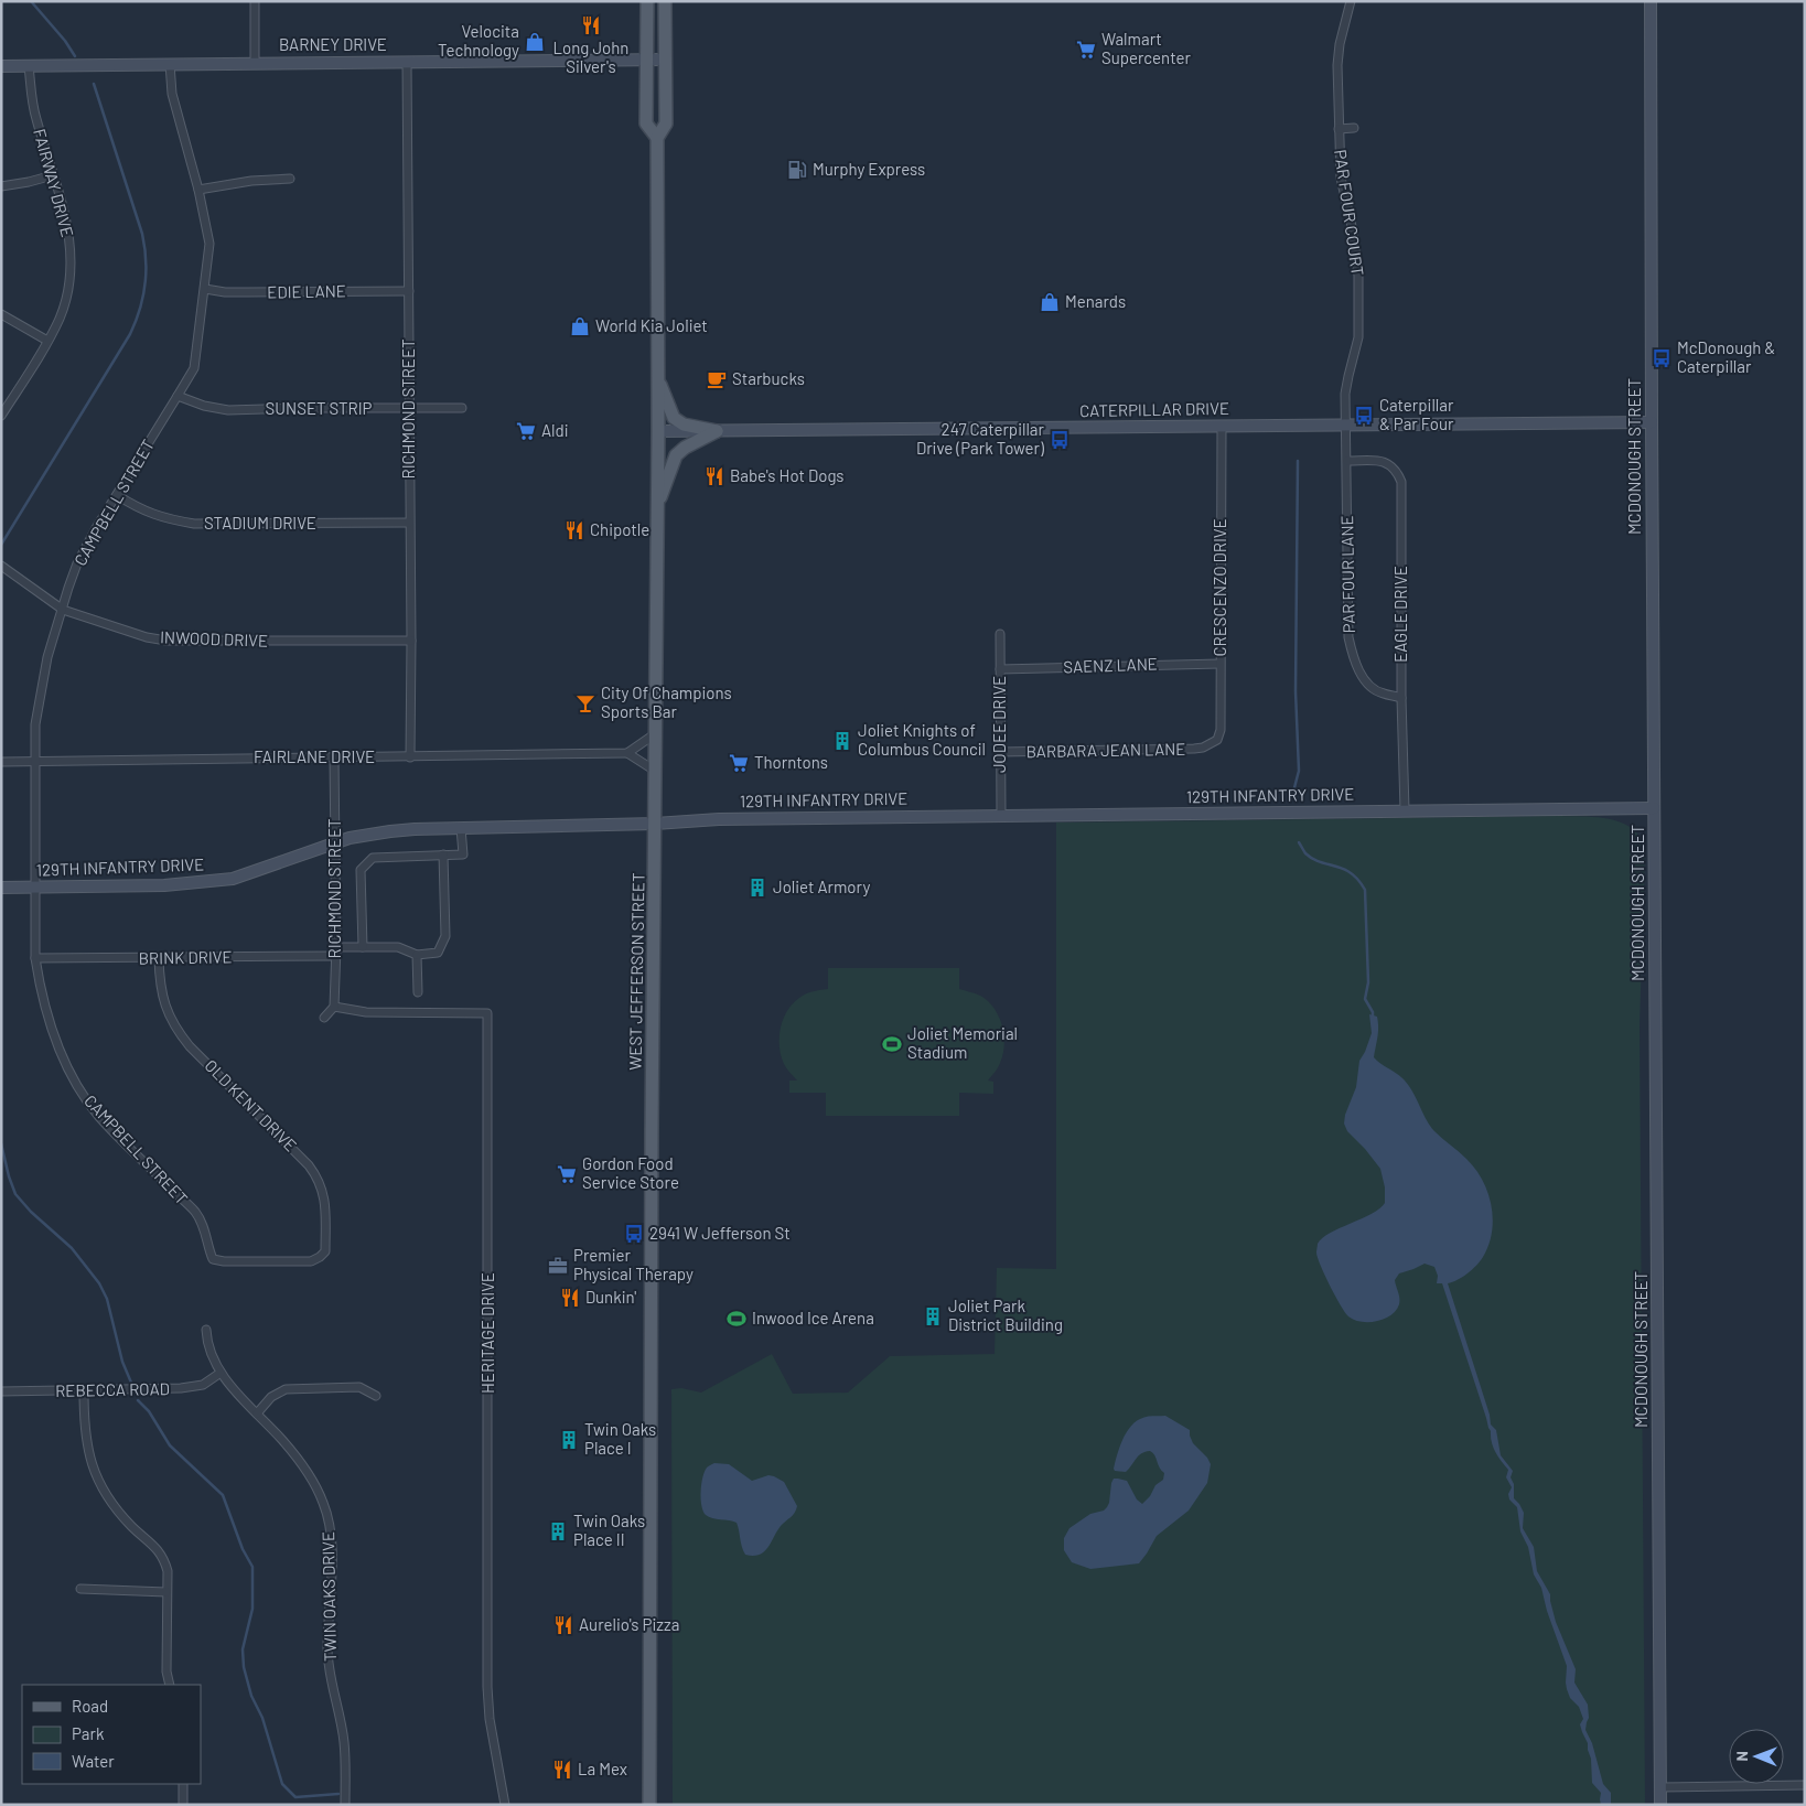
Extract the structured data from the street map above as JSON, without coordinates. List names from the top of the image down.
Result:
{
  "streets": {
    "main road": ["WEST JEFFERSON STREET"],
    "street": [
      "BARNEY DRIVE",
      "FAIRWAY DRIVE",
      "PAR FOUR COURT",
      "EDIE LANE",
      "SUNSET STRIP",
      "RICHMOND STREET",
      "CATERPILLAR DRIVE",
      "MCDONOUGH STREET",
      "CAMPBELL STREET",
      "STADIUM DRIVE",
      "PAR FOUR LANE",
      "CRESCENZO DRIVE",
      "EAGLE DRIVE",
      "INWOOD DRIVE",
      "SAENZ LANE",
      "JODEE DRIVE",
      "BARBARA JEAN LANE",
      "FAIRLANE DRIVE",
      "129TH INFANTRY DRIVE",
      "BRINK DRIVE",
      "OLD KENT DRIVE",
      "HERITAGE DRIVE",
      "REBECCA ROAD",
      "TWIN OAKS DRIVE"
    ]
  },
  "crossings": [
    ["BARNEY DRIVE", "FAIRWAY DRIVE"],
    ["BARNEY DRIVE", "RICHMOND STREET"],
    ["BARNEY DRIVE", "CAMPBELL STREET"],
    ["BARNEY DRIVE", "WEST JEFFERSON STREET"],
    ["PAR FOUR COURT", "CATERPILLAR DRIVE"],
    ["PAR FOUR COURT", "PAR FOUR LANE"],
    ["EDIE LANE", "RICHMOND STREET"],
    ["EDIE LANE", "CAMPBELL STREET"],
    ["SUNSET STRIP", "RICHMOND STREET"],
    ["SUNSET STRIP", "CAMPBELL STREET"],
    ["RICHMOND STREET", "STADIUM DRIVE"],
    ["RICHMOND STREET", "INWOOD DRIVE"],
    ["RICHMOND STREET", "FAIRLANE DRIVE"],
    ["RICHMOND STREET", "129TH INFANTRY DRIVE"],
    ["RICHMOND STREET", "BRINK DRIVE"],
    ["RICHMOND STREET", "HERITAGE DRIVE"],
    ["CATERPILLAR DRIVE", "MCDONOUGH STREET"],
    ["CATERPILLAR DRIVE", "PAR FOUR LANE"],
    ["CATERPILLAR DRIVE", "CRESCENZO DRIVE"],
    ["CATERPILLAR DRIVE", "WEST JEFFERSON STREET"],
    ["MCDONOUGH STREET", "129TH INFANTRY DRIVE"],
    ["CAMPBELL STREET", "STADIUM DRIVE"],
    ["CAMPBELL STREET", "INWOOD DRIVE"],
    ["CAMPBELL STREET", "FAIRLANE DRIVE"],
    ["CAMPBELL STREET", "129TH INFANTRY DRIVE"],
    ["CAMPBELL STREET", "BRINK DRIVE"],
    ["CAMPBELL STREET", "OLD KENT DRIVE"],
    ["PAR FOUR LANE", "EAGLE DRIVE"],
    ["CRESCENZO DRIVE", "SAENZ LANE"],
    ["CRESCENZO DRIVE", "BARBARA JEAN LANE"],
    ["EAGLE DRIVE", "129TH INFANTRY DRIVE"],
    ["SAENZ LANE", "JODEE DRIVE"],
    ["JODEE DRIVE", "BARBARA JEAN LANE"],
    ["JODEE DRIVE", "129TH INFANTRY DRIVE"],
    ["129TH INFANTRY DRIVE", "WEST JEFFERSON STREET"],
    ["BRINK DRIVE", "OLD KENT DRIVE"],
    ["REBECCA ROAD", "TWIN OAKS DRIVE"]
  ],
  "places": {
    "restaurant": [
      "Long John Silver's",
      "Babe's Hot Dogs",
      "Chipotle",
      "Dunkin'",
      "Aurelio's Pizza",
      "La Mex"
    ],
    "shop": ["Velocita Technology", "Menards", "World Kia Joliet"],
    "supermarket": [
      "Walmart Supercenter",
      "Aldi",
      "Thorntons",
      "Gordon Food Service Store"
    ],
    "fuel station": ["Murphy Express"],
    "bus stop": [
      "McDonough & Caterpillar",
      "Caterpillar & Par Four",
      "247 Caterpillar Drive (Park Tower)",
      "2941 W Jefferson St"
    ],
    "cafe": ["Starbucks"],
    "bar": ["City Of Champions Sports Bar"],
    "building": [
      "Joliet Knights of Columbus Council",
      "Joliet Armory",
      "Joliet Park District Building",
      "Twin Oaks Place I",
      "Twin Oaks Place II"
    ],
    "sports": ["Joliet Memorial Stadium", "Inwood Ice Arena"],
    "office": ["Premier Physical Therapy"]
  },
  "legend": ["Road", "Park", "Water"],
  "north": "left"
}
